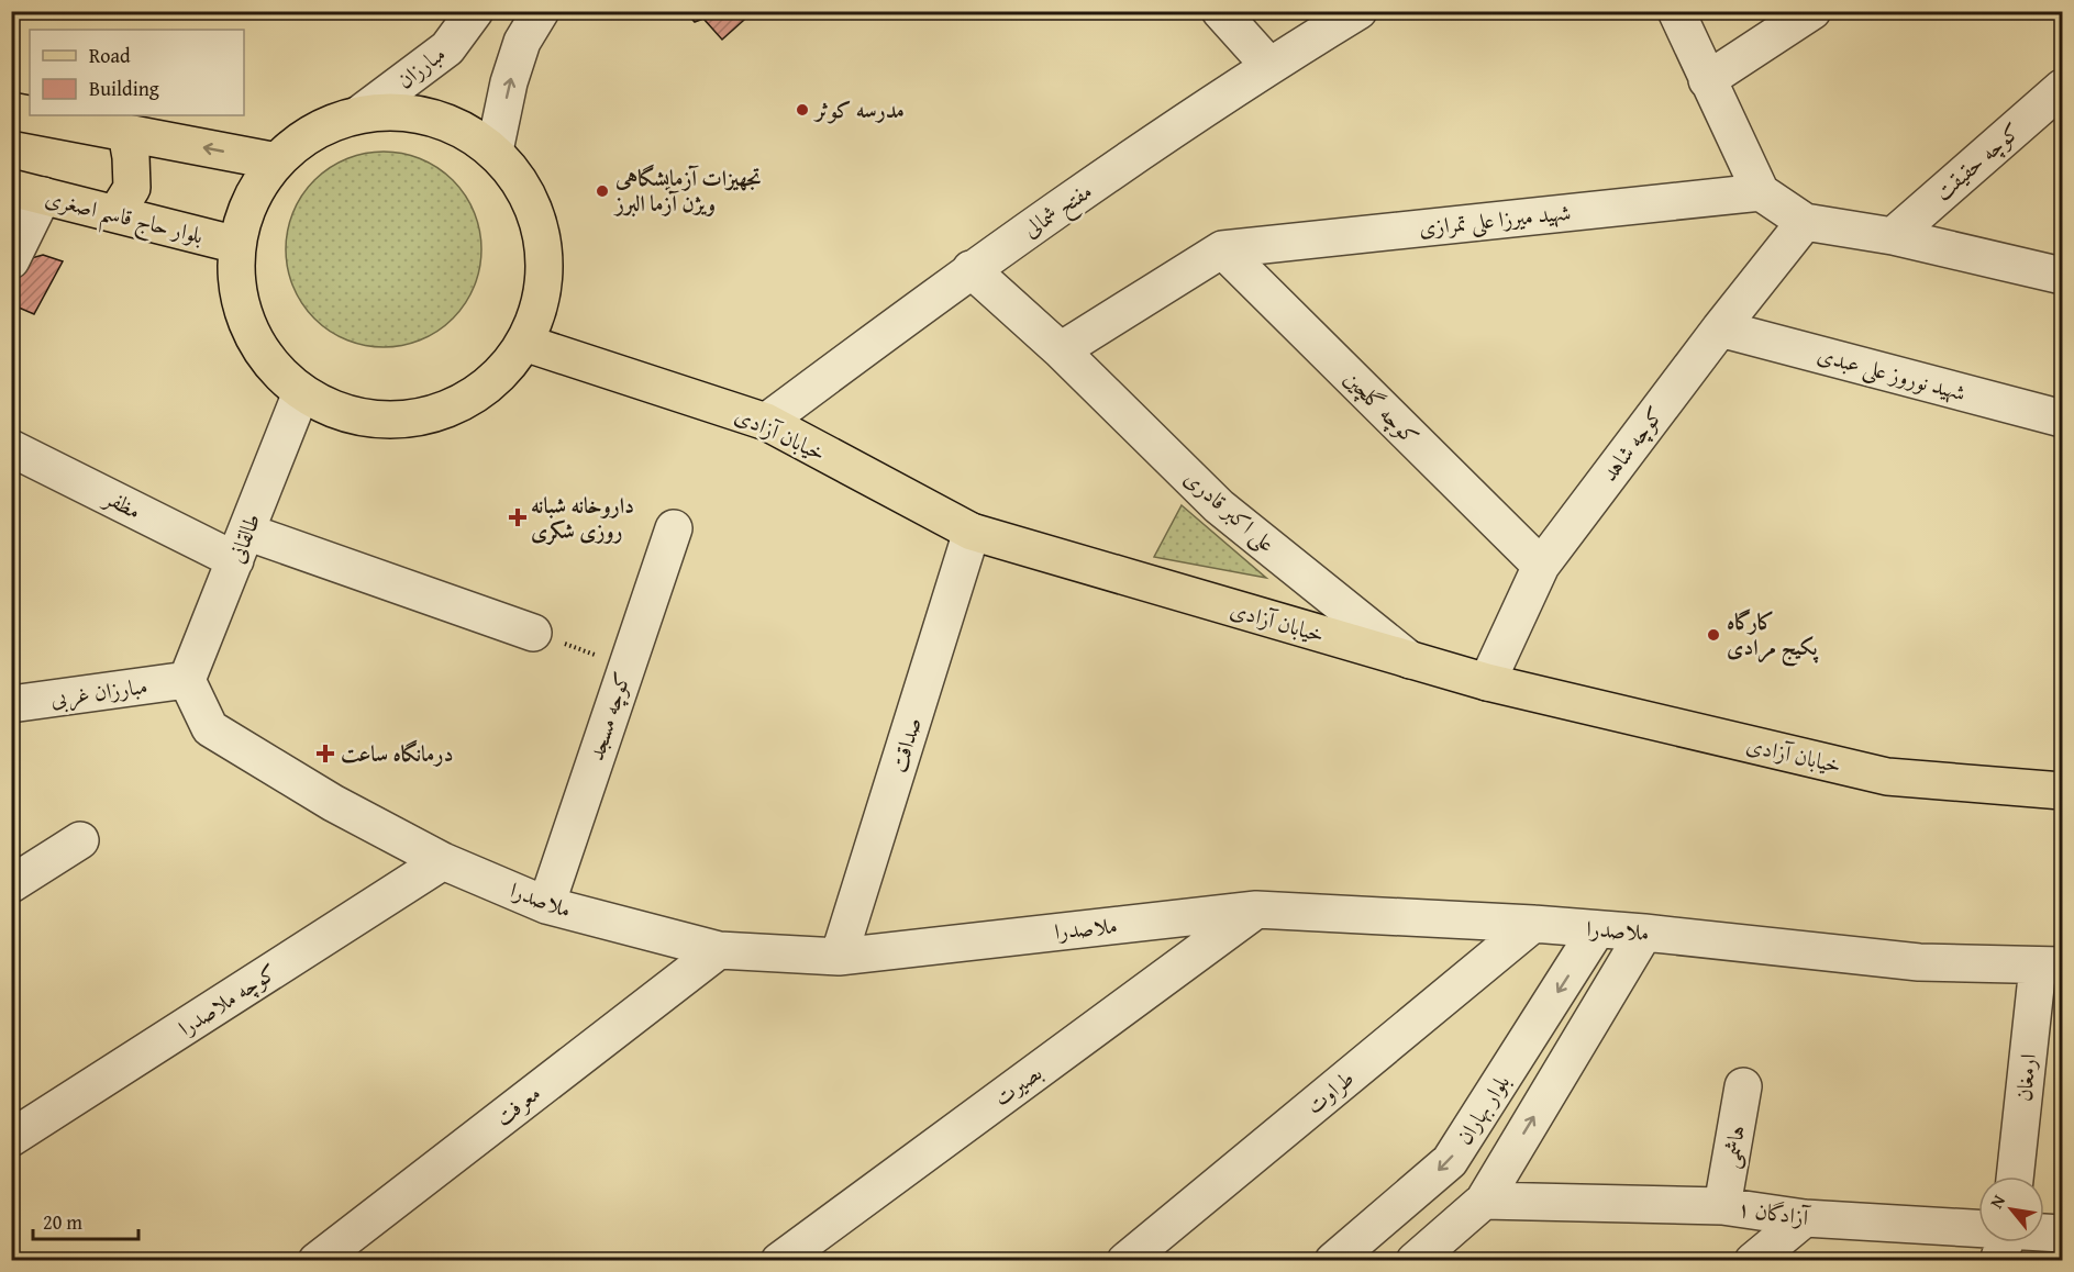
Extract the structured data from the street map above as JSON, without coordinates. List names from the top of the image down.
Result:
{
  "streets": {
    "main road": ["بلوار حاج قاسم اصغری", "خیابان آزادی"],
    "street": [
      "مبارزان",
      "کوچه حقیقت",
      "مفتح شمالی",
      "شهید میرزا علی تمرازی",
      "شهید نوروز علی عبدی",
      "کوچه گلچین",
      "کوچه شاهد",
      "مظفر",
      "علی اکبر قادری",
      "طالقانی",
      "مبارزان غربی",
      "کوچه مسجد",
      "صداقت",
      "ملاصدرا",
      "کوچه ملاصدرا",
      "ارمغان",
      "بصیرت",
      "طراوت",
      "معرفت",
      "بلوار بهاران",
      "هاشمی",
      "آزادگان ۱"
    ]
  },
  "crossings": [
    ["مفتح شمالی", "خیابان آزادی"],
    ["شهید میرزا علی تمرازی", "کوچه گلچین"],
    ["شهید میرزا علی تمرازی", "علی اکبر قادری"],
    ["شهید نوروز علی عبدی", "کوچه شاهد"],
    ["کوچه گلچین", "کوچه شاهد"],
    ["خیابان آزادی", "کوچه شاهد"],
    ["خیابان آزادی", "علی اکبر قادری"],
    ["خیابان آزادی", "صداقت"],
    ["مظفر", "طالقانی"],
    ["طالقانی", "مبارزان غربی"],
    ["طالقانی", "ملاصدرا"],
    ["مبارزان غربی", "ملاصدرا"],
    ["کوچه مسجد", "ملاصدرا"],
    ["صداقت", "ملاصدرا"],
    ["ملاصدرا", "کوچه ملاصدرا"],
    ["ملاصدرا", "ارمغان"],
    ["ملاصدرا", "بصیرت"],
    ["ملاصدرا", "طراوت"],
    ["ملاصدرا", "معرفت"],
    ["ملاصدرا", "بلوار بهاران"],
    ["هاشمی", "آزادگان ۱"]
  ],
  "places": {
    "other": ["مدرسه کوثر", "تجهیزات آزمایشگاهی ویژن آزما البرز", "کارگاه پکیج مرادی"],
    "health": ["داروخانه شبانه روزی شکری", "درمانگاه ساعت"]
  },
  "legend": ["Road", "Building"],
  "scale_bar": "20 m",
  "north": "top left"
}
